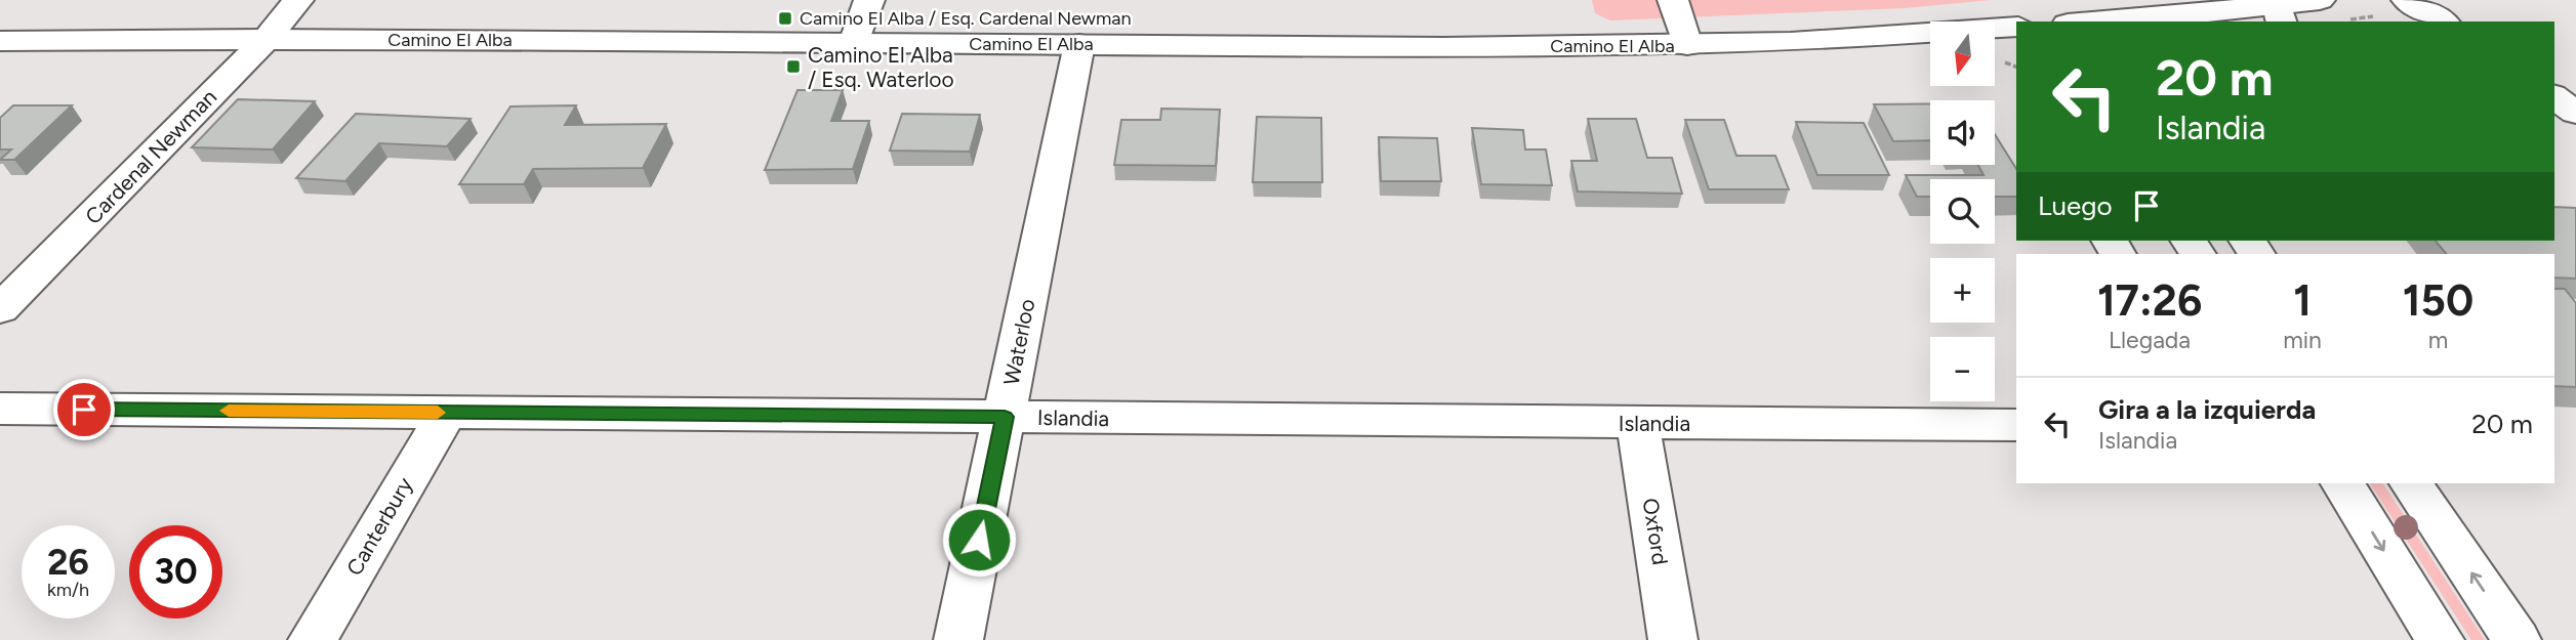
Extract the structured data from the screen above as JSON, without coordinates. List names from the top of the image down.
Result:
{
  "streets": {
    "street": [
      "Camino El Alba",
      "Cardenal Newman",
      "Waterloo",
      "Islandia",
      "Canterbury",
      "Oxford"
    ]
  },
  "crossings": [
    ["Camino El Alba", "Cardenal Newman"],
    ["Camino El Alba", "Waterloo"],
    ["Waterloo", "Islandia"],
    ["Islandia", "Canterbury"],
    ["Islandia", "Oxford"]
  ],
  "places": {
    "transit": ["Camino El Alba / Esq. Cardenal Newman", "Camino El Alba / Esq. Waterloo"]
  },
  "north": "bottom",
  "page": {
    "map_buttons": ["+", "−"],
    "turn": ["20 m", "Islandia"],
    "then": "Luego",
    "eta": [
      "17:26",
      "Llegada",
      "1",
      "min",
      "150",
      "m"
    ],
    "list": [
      {
        "name": "Gira a la izquierda",
        "note": "Islandia",
        "value": "20 m"
      }
    ],
    "speed": "26 km/h",
    "limit": "30"
  }
}
